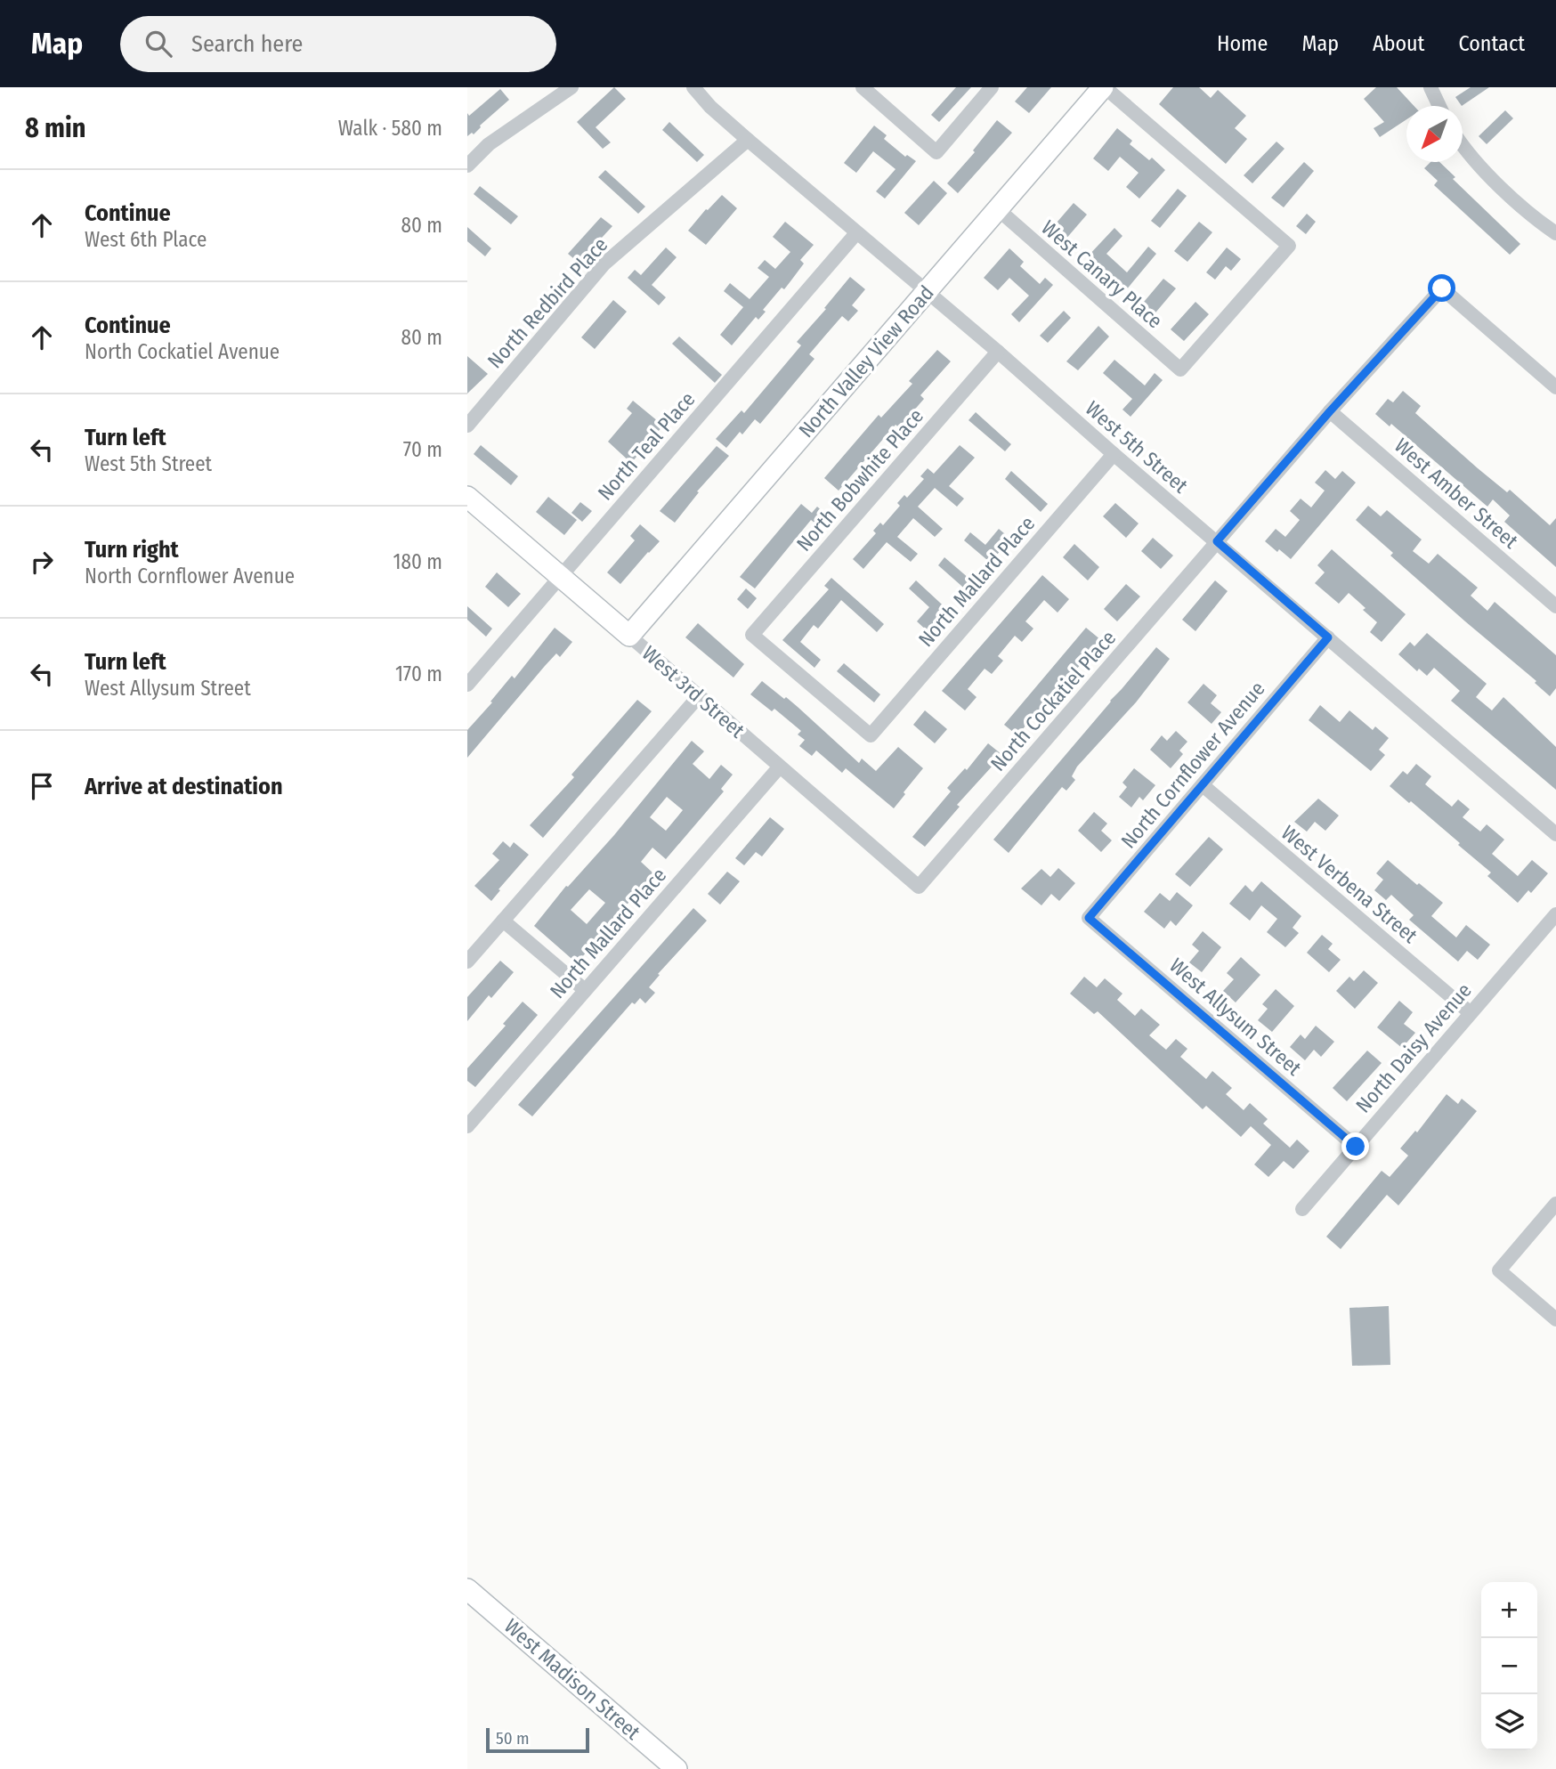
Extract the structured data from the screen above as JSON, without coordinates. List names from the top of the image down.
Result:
{
  "streets": {
    "street": [
      "West Canary Place",
      "North Redbird Place",
      "North Valley View Road",
      "North Teal Place",
      "West 5th Street",
      "North Bobwhite Place",
      "West Amber Street",
      "North Mallard Place",
      "West 3rd Street",
      "North Cockatiel Place",
      "North Cornflower Avenue",
      "West Verbena Street",
      "West Allysum Street",
      "North Daisy Avenue",
      "West Madison Street"
    ]
  },
  "crossings": [
    ["West Canary Place", "North Valley View Road"],
    ["North Redbird Place", "West 5th Street"],
    ["North Valley View Road", "West 5th Street"],
    ["North Valley View Road", "West 3rd Street"],
    ["North Teal Place", "West 5th Street"],
    ["North Teal Place", "West 3rd Street"],
    ["West 5th Street", "North Bobwhite Place"],
    ["West 5th Street", "North Mallard Place"],
    ["West 5th Street", "North Cockatiel Place"],
    ["West 5th Street", "North Cornflower Avenue"],
    ["North Bobwhite Place", "North Mallard Place"],
    ["West Amber Street", "North Cockatiel Place"],
    ["North Mallard Place", "West 3rd Street"],
    ["West 3rd Street", "North Cockatiel Place"],
    ["North Cornflower Avenue", "West Verbena Street"],
    ["North Cornflower Avenue", "West Allysum Street"],
    ["West Verbena Street", "North Daisy Avenue"],
    ["West Allysum Street", "North Daisy Avenue"]
  ],
  "scale_bar": "50 m",
  "north": "bottom left",
  "page": {
    "header": "Map",
    "search": "Search here",
    "nav": [
      "Home",
      "Map",
      "About",
      "Contact"
    ],
    "heading": ["8 min", "Walk · 580 m"],
    "list": [
      ["Continue", "West 6th Place", "80 m"],
      ["Continue", "North Cockatiel Avenue", "80 m"],
      ["Turn left", "West 5th Street", "70 m"],
      ["Turn right", "North Cornflower Avenue", "180 m"],
      ["Turn left", "West Allysum Street", "170 m"],
      "Arrive at destination"
    ],
    "map_buttons": ["+", "−"],
    "scale": "50 m"
  }
}
